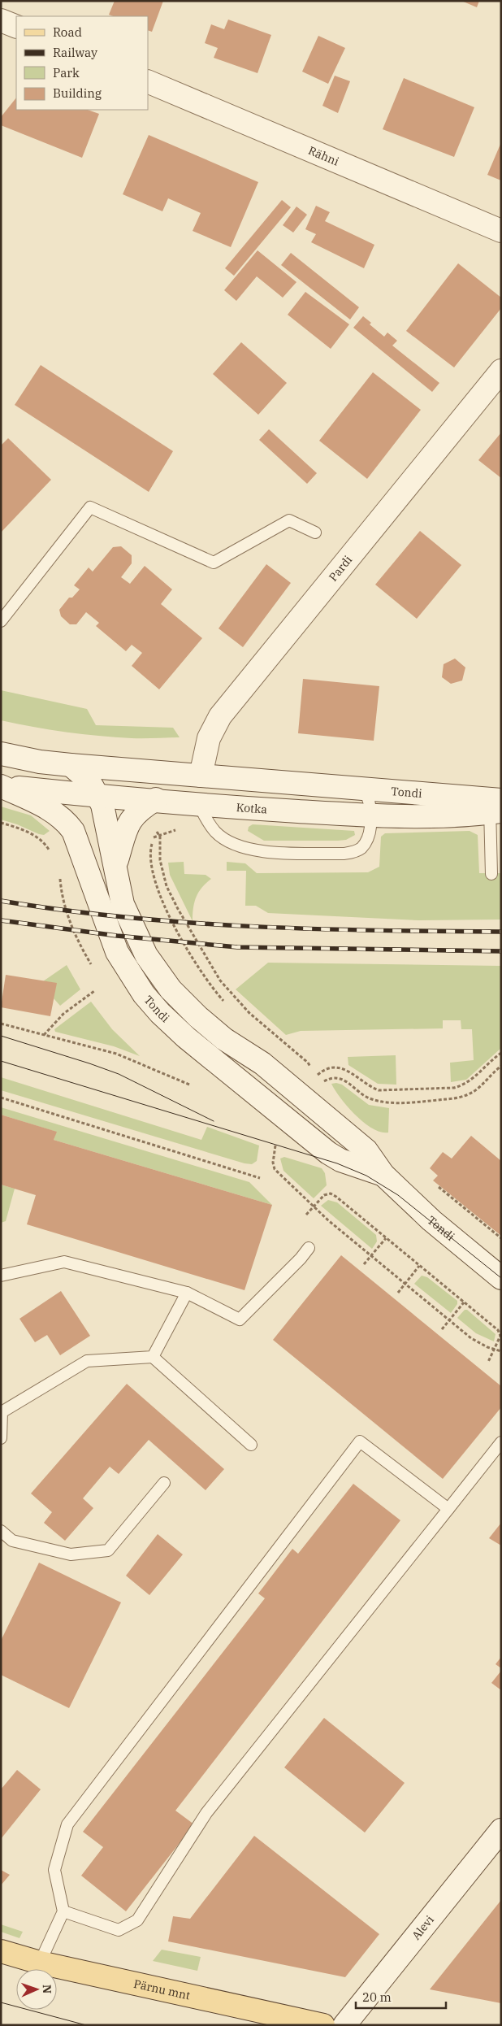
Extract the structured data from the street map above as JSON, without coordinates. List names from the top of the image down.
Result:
{
  "streets": {
    "main road": ["Pärnu mnt"],
    "street": [
      "Rähni",
      "Pardi",
      "Tondi",
      "Kotka",
      "Alevi"
    ]
  },
  "crossings": [
    ["Pardi", "Tondi"],
    ["Tondi", "Kotka"]
  ],
  "legend": [
    "Road",
    "Railway",
    "Park",
    "Building"
  ],
  "scale_bar": "20 m",
  "north": "right"
}
